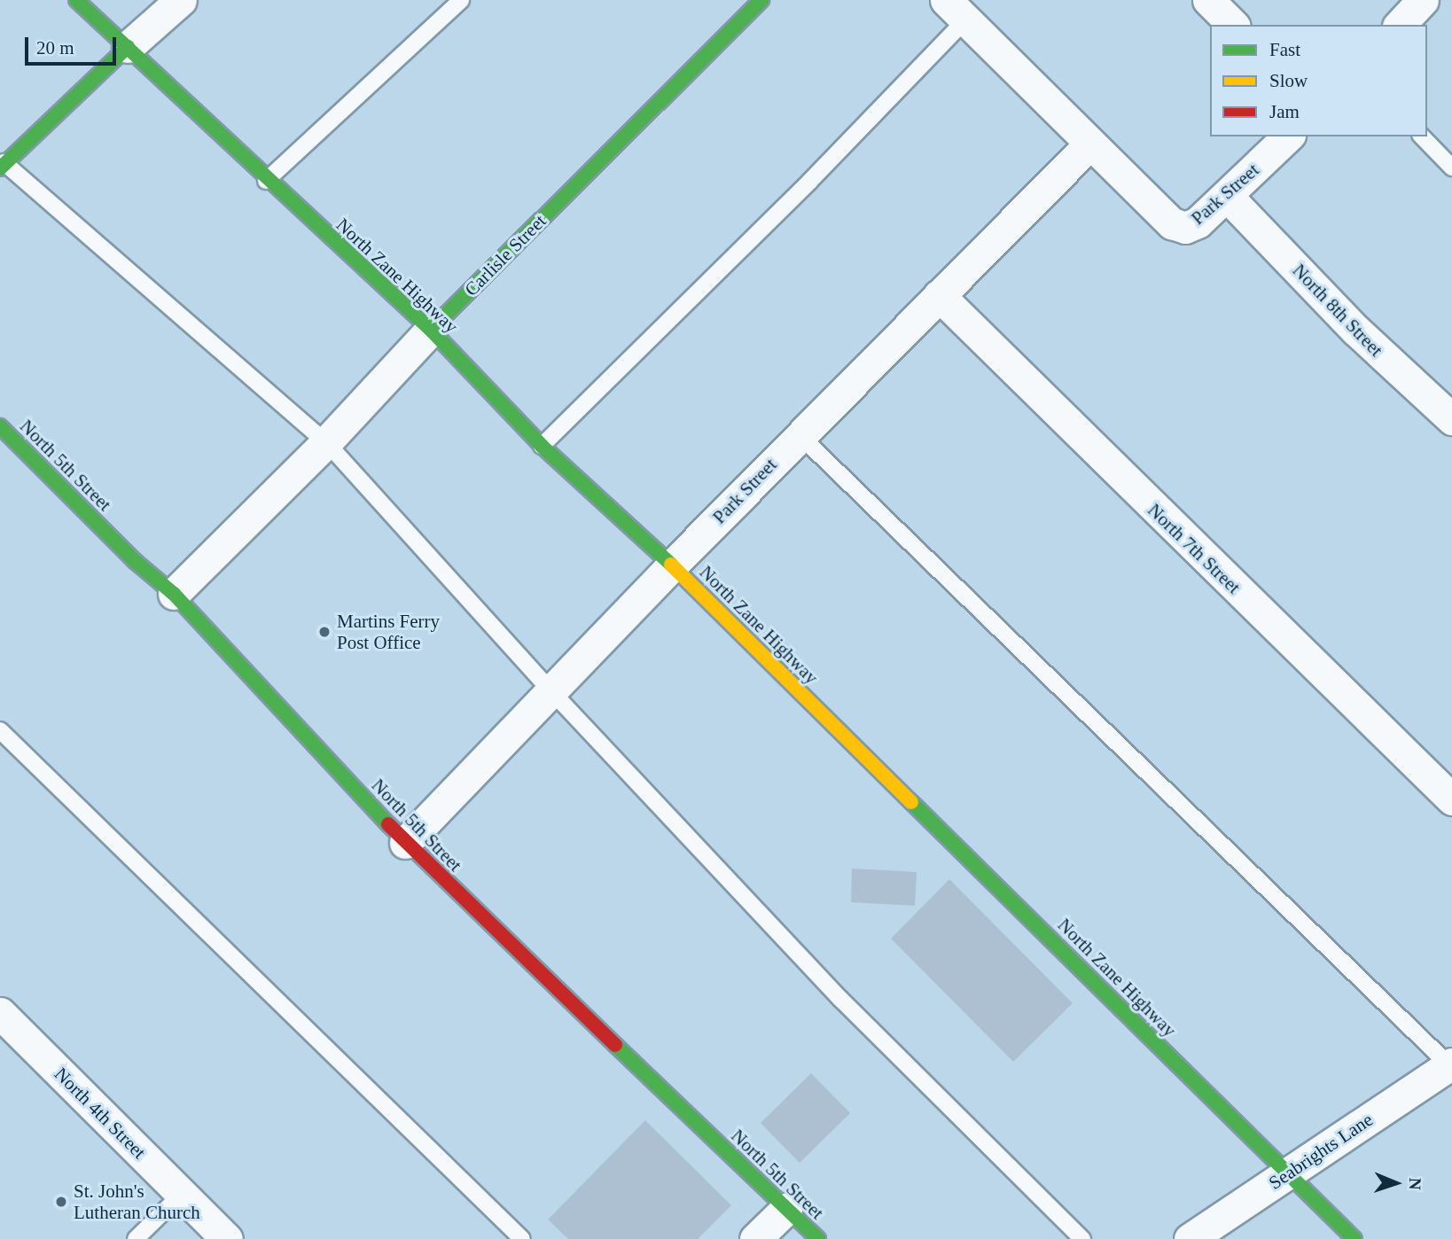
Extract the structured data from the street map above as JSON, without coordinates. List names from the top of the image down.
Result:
{
  "streets": {
    "street": [
      "Park Street",
      "Carlisle Street",
      "North Zane Highway",
      "North 8th Street",
      "North 5th Street",
      "North 7th Street",
      "North 4th Street",
      "Seabrights Lane"
    ]
  },
  "crossings": [
    ["Park Street", "North Zane Highway"],
    ["Park Street", "North 8th Street"],
    ["Park Street", "North 5th Street"],
    ["Park Street", "North 7th Street"],
    ["Carlisle Street", "North Zane Highway"],
    ["Carlisle Street", "North 5th Street"],
    ["North Zane Highway", "Seabrights Lane"]
  ],
  "places": ["Martins Ferry Post Office", "St. John's Lutheran Church"],
  "legend": ["Fast", "Slow", "Jam"],
  "scale_bar": "20 m",
  "north": "right"
}
